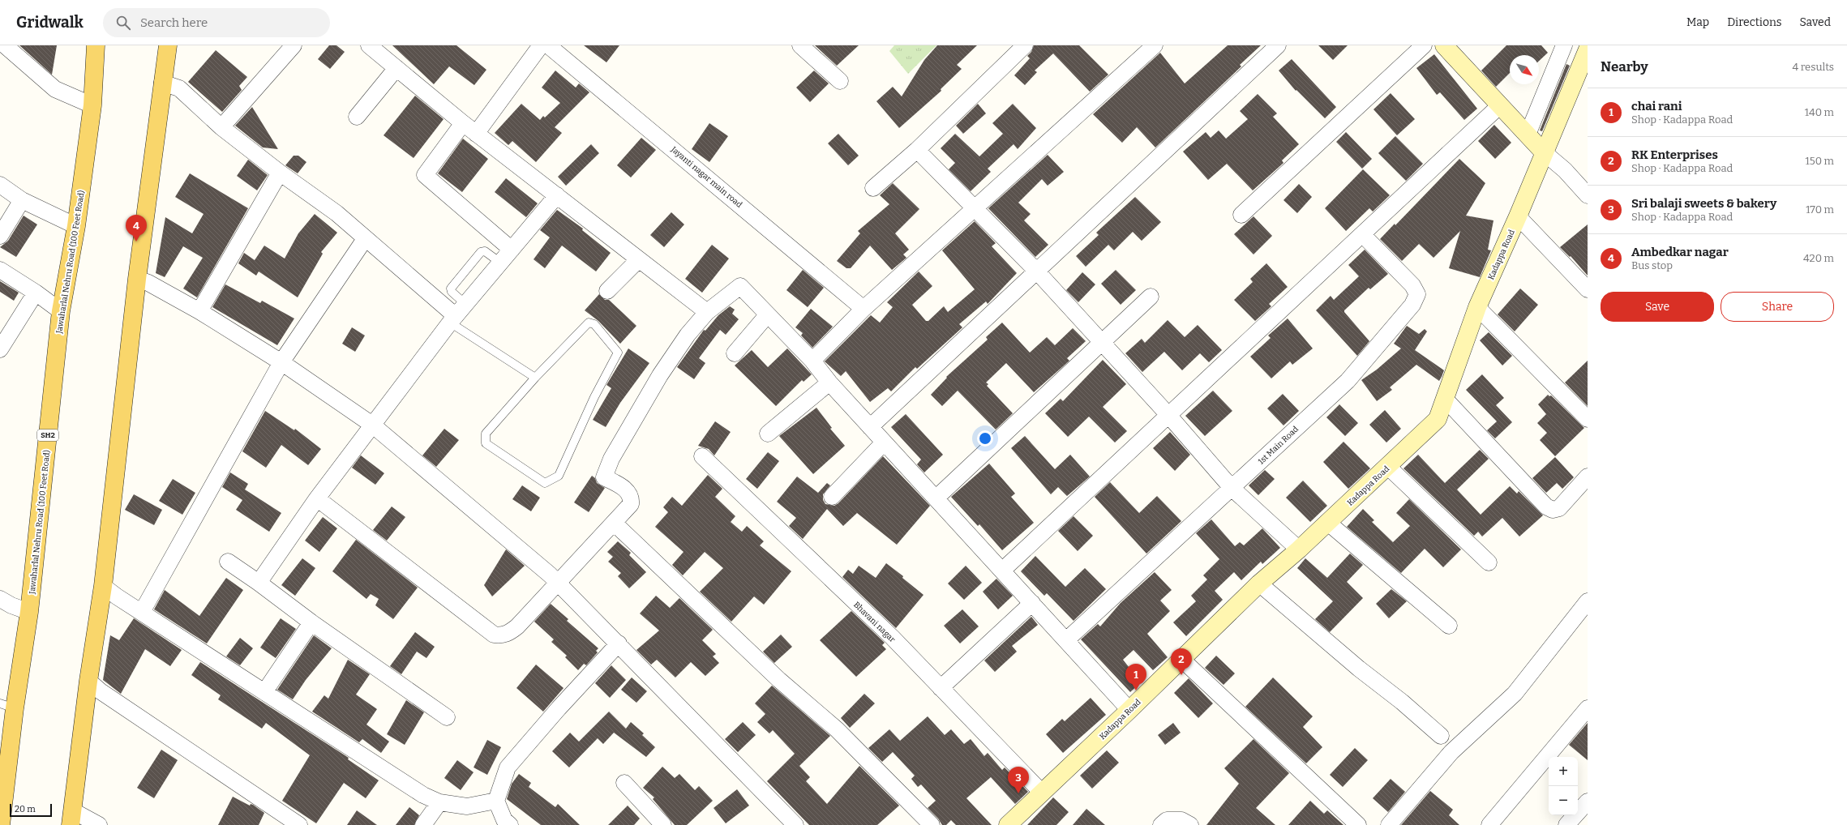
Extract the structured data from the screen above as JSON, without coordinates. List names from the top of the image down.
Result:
{
  "streets": {
    "main road": ["Kadappa Road", "Jawaharlal Nehru Road (100 Feet Road)", "SH2"],
    "street": ["Jayanti nagar main road", "1st Main Road", "Bhavani nagar"]
  },
  "crossings": [
    ["Kadappa Road", "Bhavani nagar"]
  ],
  "scale_bar": "20 m",
  "north": "bottom right",
  "page": {
    "header": "Gridwalk",
    "search": "Search here",
    "nav": ["Map", "Directions", "Saved"],
    "heading": ["Nearby", "4 results"],
    "list": [
      {
        "mark": "1",
        "name": "chai rani",
        "note": "Shop · Kadappa Road",
        "value": "140 m"
      },
      {
        "mark": "2",
        "name": "RK Enterprises",
        "note": "Shop · Kadappa Road",
        "value": "150 m"
      },
      {
        "mark": "3",
        "name": "Sri balaji sweets & bakery",
        "note": "Shop · Kadappa Road",
        "value": "170 m"
      },
      {
        "mark": "4",
        "name": "Ambedkar nagar",
        "note": "Bus stop",
        "value": "420 m"
      }
    ],
    "pins": [
      "4",
      "2",
      "1",
      "3"
    ],
    "buttons": ["Save", "Share"],
    "map_buttons": ["+", "−"],
    "scale": "20 m"
  }
}
